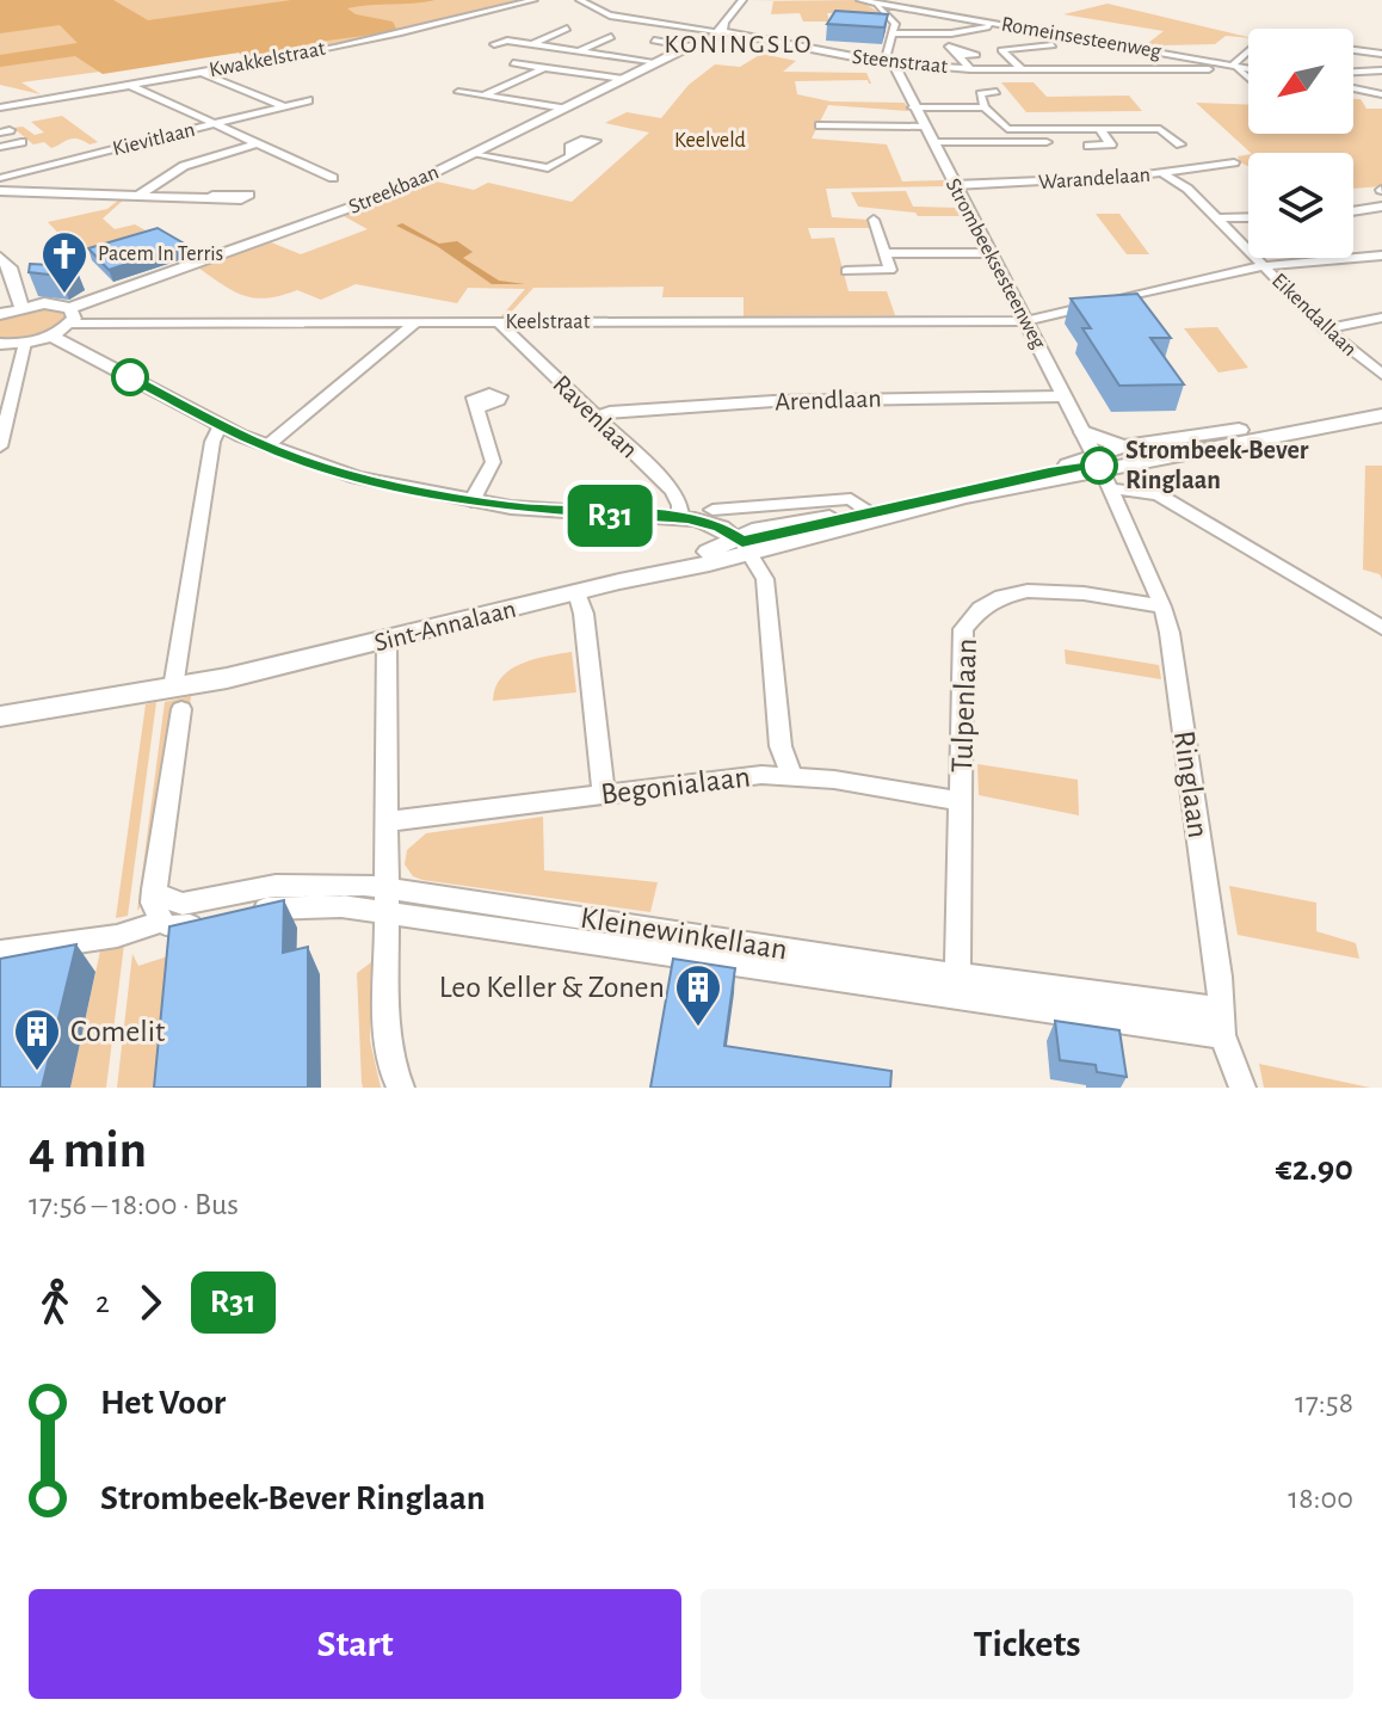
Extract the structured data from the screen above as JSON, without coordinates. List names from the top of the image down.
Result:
{
  "streets": {
    "main road": ["Sint-Annalaan"],
    "street": [
      "Romeinsesteenweg",
      "Kwakkelstraat",
      "Steenstraat",
      "Kievitlaan",
      "Warandelaan",
      "Streekbaan",
      "Strombeeksesteenweg",
      "Eikendallaan",
      "Keelstraat",
      "Arendlaan",
      "Ravenlaan",
      "Tulpenlaan",
      "Ringlaan",
      "Begonialaan",
      "Kleinewinkellaan"
    ]
  },
  "crossings": [
    ["Romeinsesteenweg", "Steenstraat"],
    ["Steenstraat", "Streekbaan"],
    ["Steenstraat", "Strombeeksesteenweg"],
    ["Warandelaan", "Strombeeksesteenweg"],
    ["Warandelaan", "Eikendallaan"],
    ["Streekbaan", "Keelstraat"],
    ["Strombeeksesteenweg", "Keelstraat"],
    ["Strombeeksesteenweg", "Arendlaan"],
    ["Strombeeksesteenweg", "Sint-Annalaan"],
    ["Strombeeksesteenweg", "Ringlaan"],
    ["Eikendallaan", "Keelstraat"],
    ["Keelstraat", "Ravenlaan"],
    ["Arendlaan", "Ravenlaan"],
    ["Sint-Annalaan", "Ringlaan"],
    ["Tulpenlaan", "Ringlaan"],
    ["Tulpenlaan", "Begonialaan"],
    ["Tulpenlaan", "Kleinewinkellaan"],
    ["Ringlaan", "Kleinewinkellaan"]
  ],
  "districts": ["KONINGSLO"],
  "parks": ["Keelveld"],
  "places": {
    "church": ["Pacem In Terris"],
    "other": ["Strombeek-Bever Ringlaan"],
    "building": ["Leo Keller & Zonen", "Comelit"]
  },
  "lines": ["bus line R31"],
  "north": "bottom left",
  "page": {
    "on_map": "R31",
    "heading": ["4 min", "17:56 – 18:00 · Bus", "€2.90"],
    "legs": ["2", "R31"],
    "list": [
      {
        "name": "Het Voor",
        "value": "17:58"
      },
      {
        "name": "Strombeek-Bever Ringlaan",
        "value": "18:00"
      }
    ],
    "buttons": ["Start", "Tickets"]
  }
}
